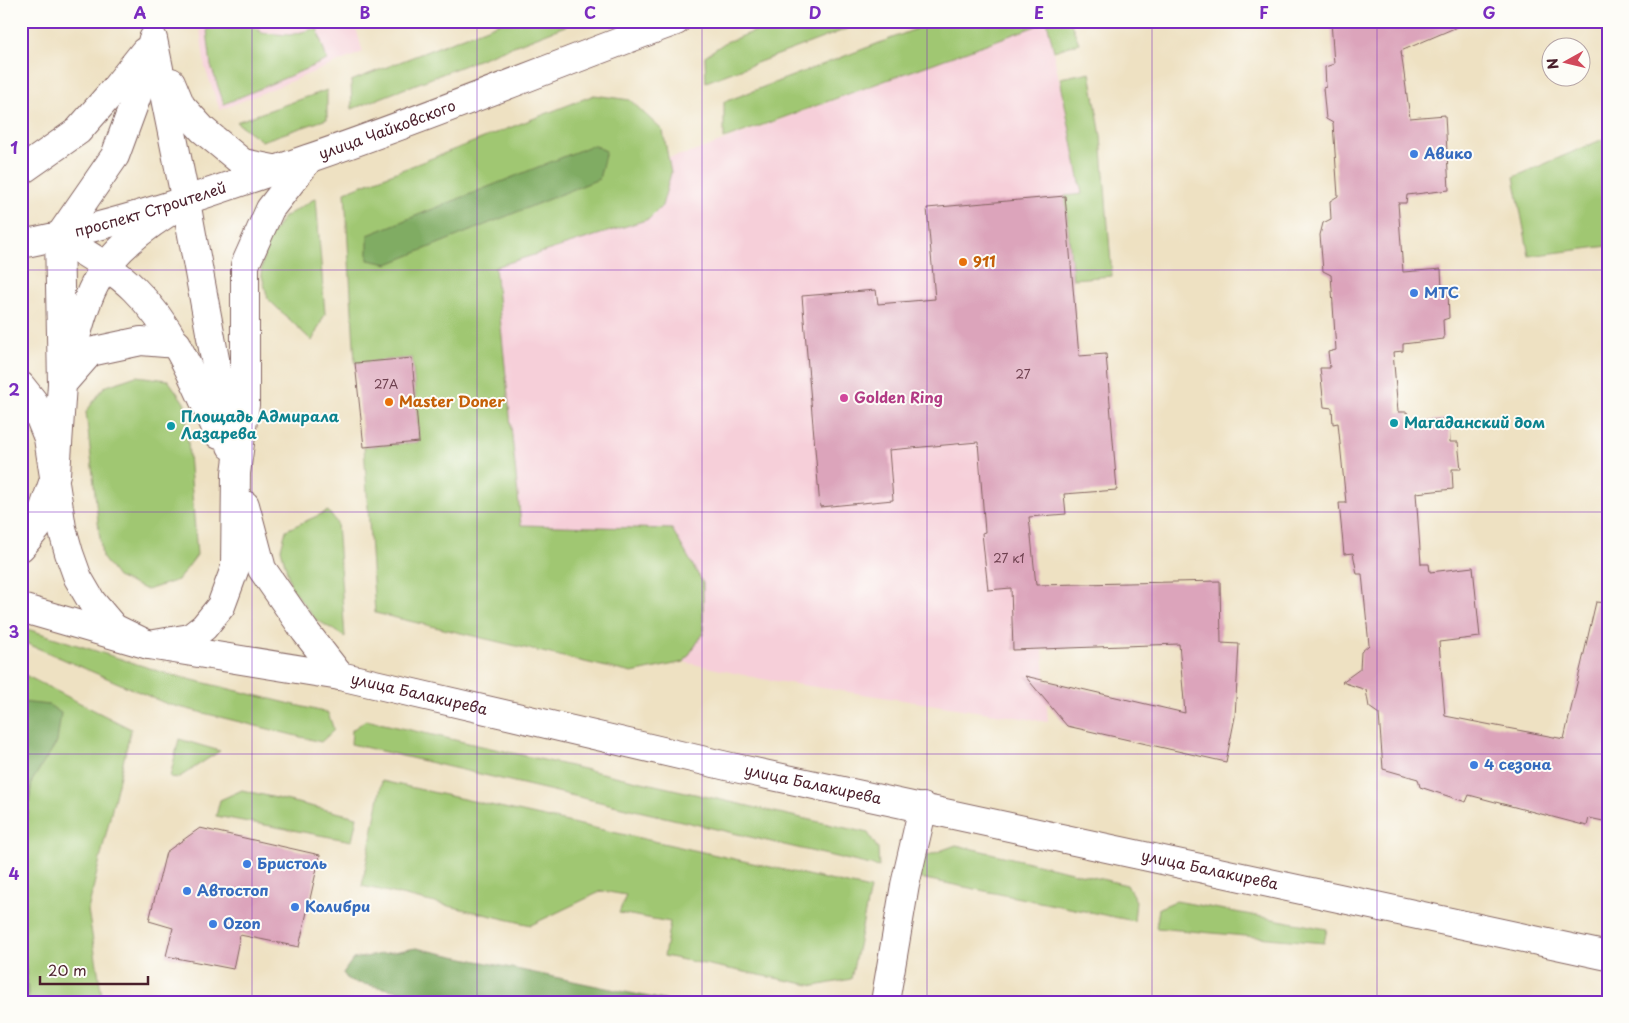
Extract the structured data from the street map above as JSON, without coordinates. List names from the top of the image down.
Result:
{
  "streets": {
    "street": ["улица Чайковского", "проспект Строителей", "улица Балакирева"]
  },
  "crossings": [
    ["улица Чайковского", "проспект Строителей"]
  ],
  "places": [
    "Авико",
    "911",
    "МТС",
    "Golden Ring",
    "Master Doner",
    "Магаданский дом",
    "Площадь Адмирала Лазарева",
    "4 сезона",
    "Бристоль",
    "Автостоп",
    "Колибри",
    "Ozon"
  ],
  "house_numbers": ["27", "27А", "27 к1"],
  "scale_bar": "20 m",
  "north": "left",
  "grid": {
    "columns": [
      "A",
      "B",
      "C",
      "D",
      "E",
      "F",
      "G"
    ],
    "rows": [
      "1",
      "2",
      "3",
      "4"
    ]
  }
}
